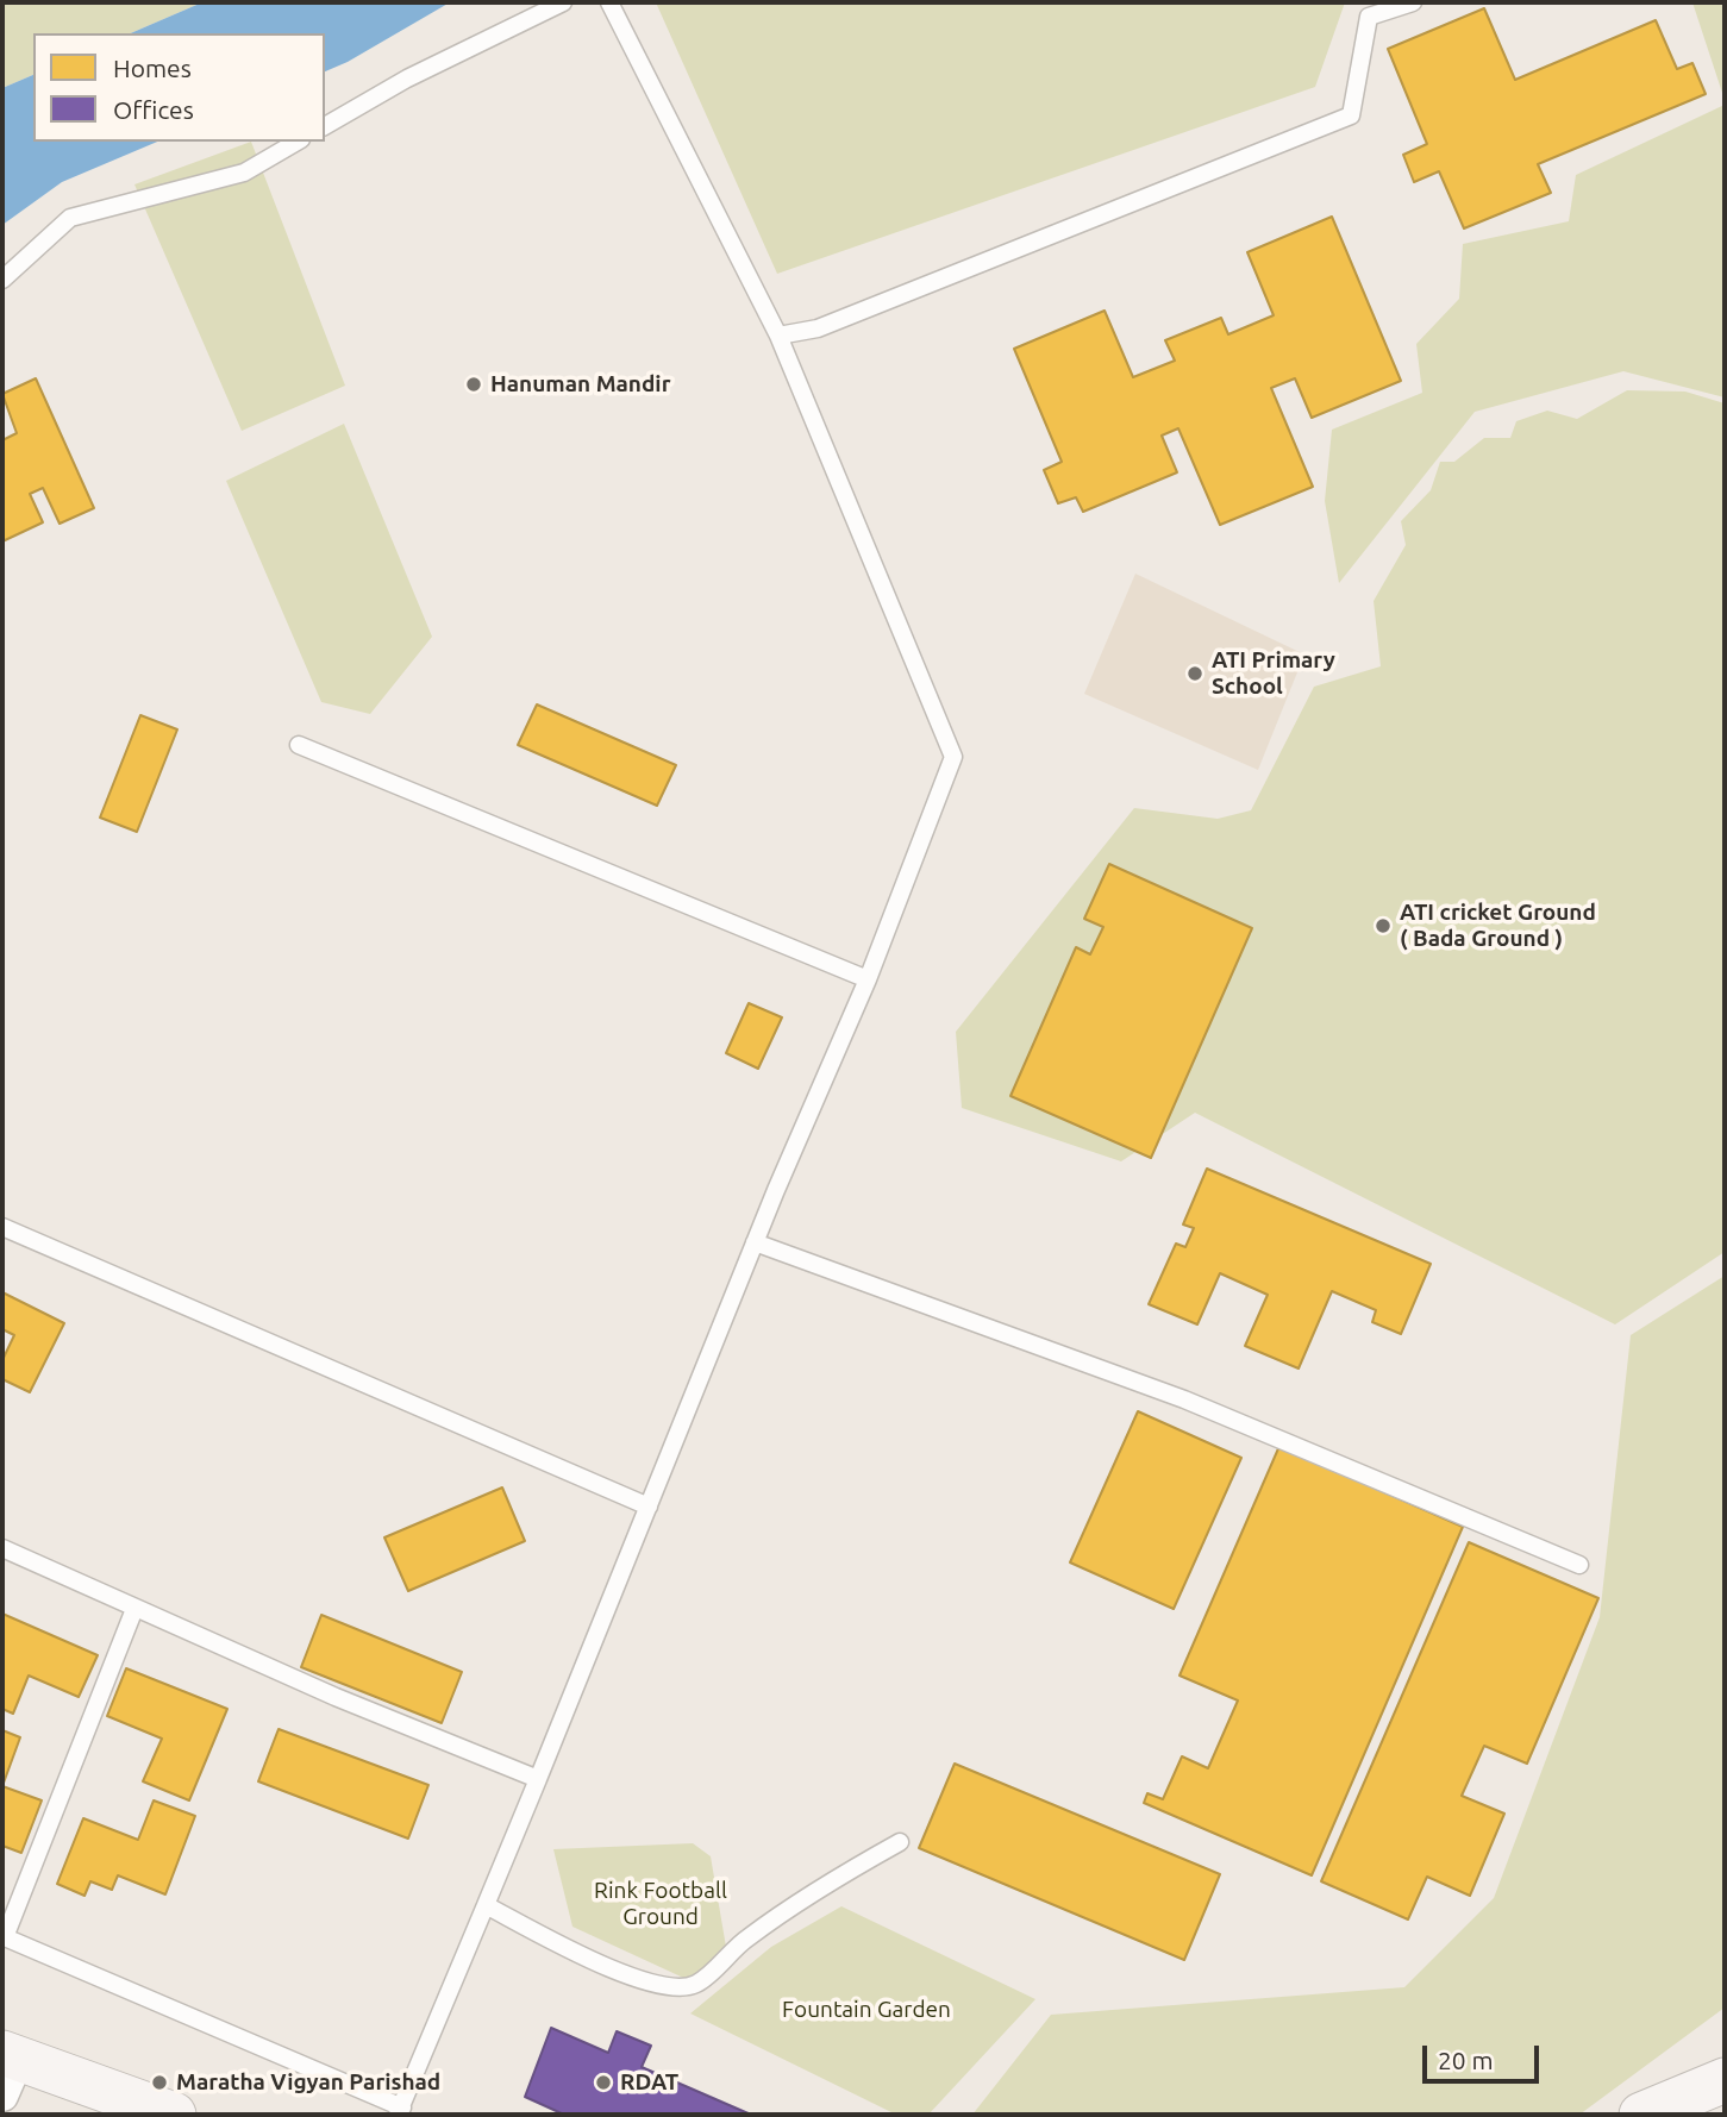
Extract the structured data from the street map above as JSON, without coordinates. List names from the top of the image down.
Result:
{
  "parks": ["Rink Football Ground", "Fountain Garden"],
  "places": [
    "Hanuman Mandir",
    "ATI Primary School",
    "ATI cricket Ground ( Bada Ground )",
    "Maratha Vigyan Parishad",
    "RDAT"
  ],
  "legend": ["Homes", "Offices"],
  "scale_bar": "20 m"
}
